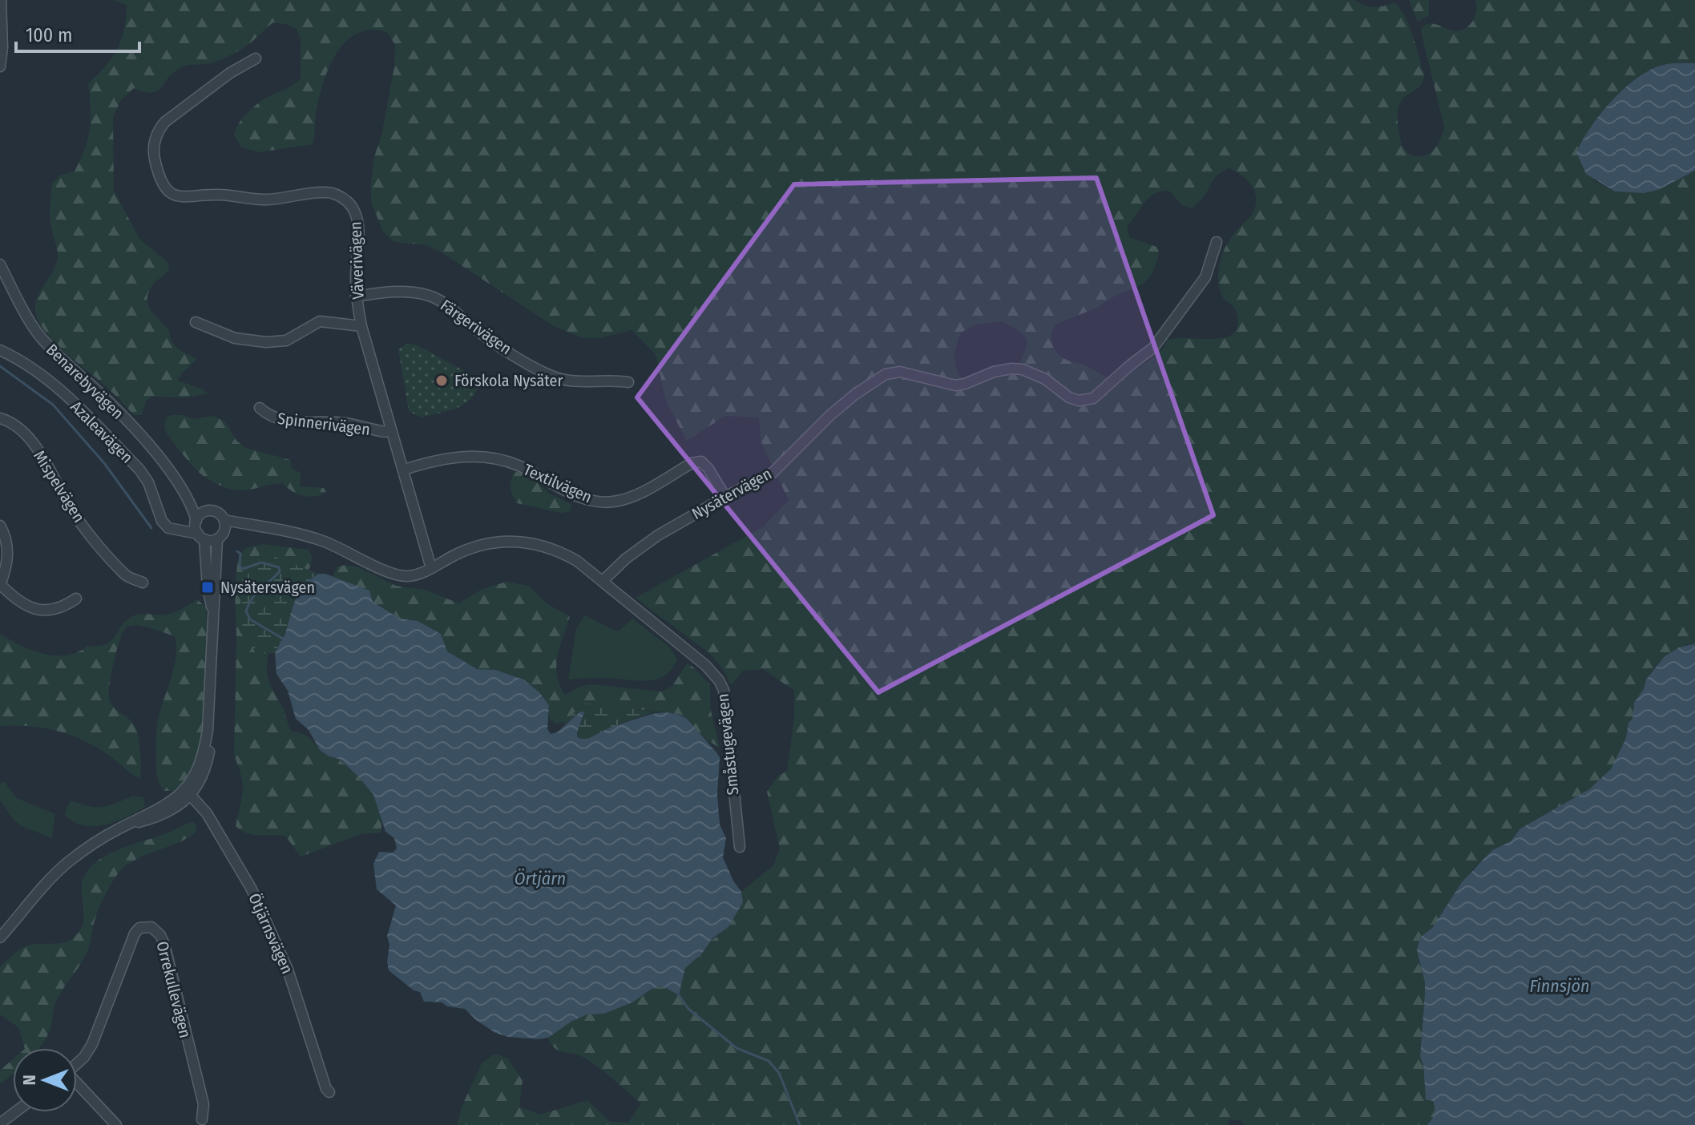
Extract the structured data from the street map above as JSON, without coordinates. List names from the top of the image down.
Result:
{
  "streets": {
    "street": [
      "Väverivägen",
      "Färgerivägen",
      "Benarebyvägen",
      "Spinnerivägen",
      "Azaleavägen",
      "Textilvägen",
      "Mispelvägen",
      "Nysätervägen",
      "Småstugevägen",
      "Ötjärnsvägen",
      "Orrekullevägen"
    ]
  },
  "crossings": [
    ["Väverivägen", "Färgerivägen"],
    ["Väverivägen", "Spinnerivägen"],
    ["Väverivägen", "Textilvägen"],
    ["Textilvägen", "Nysätervägen"],
    ["Nysätervägen", "Småstugevägen"]
  ],
  "water": ["Örtjärn", "Finnsjön"],
  "places": {
    "other": ["Förskola Nysäter"],
    "transit": ["Nysätersvägen"]
  },
  "scale_bar": "100 m",
  "north": "left"
}
